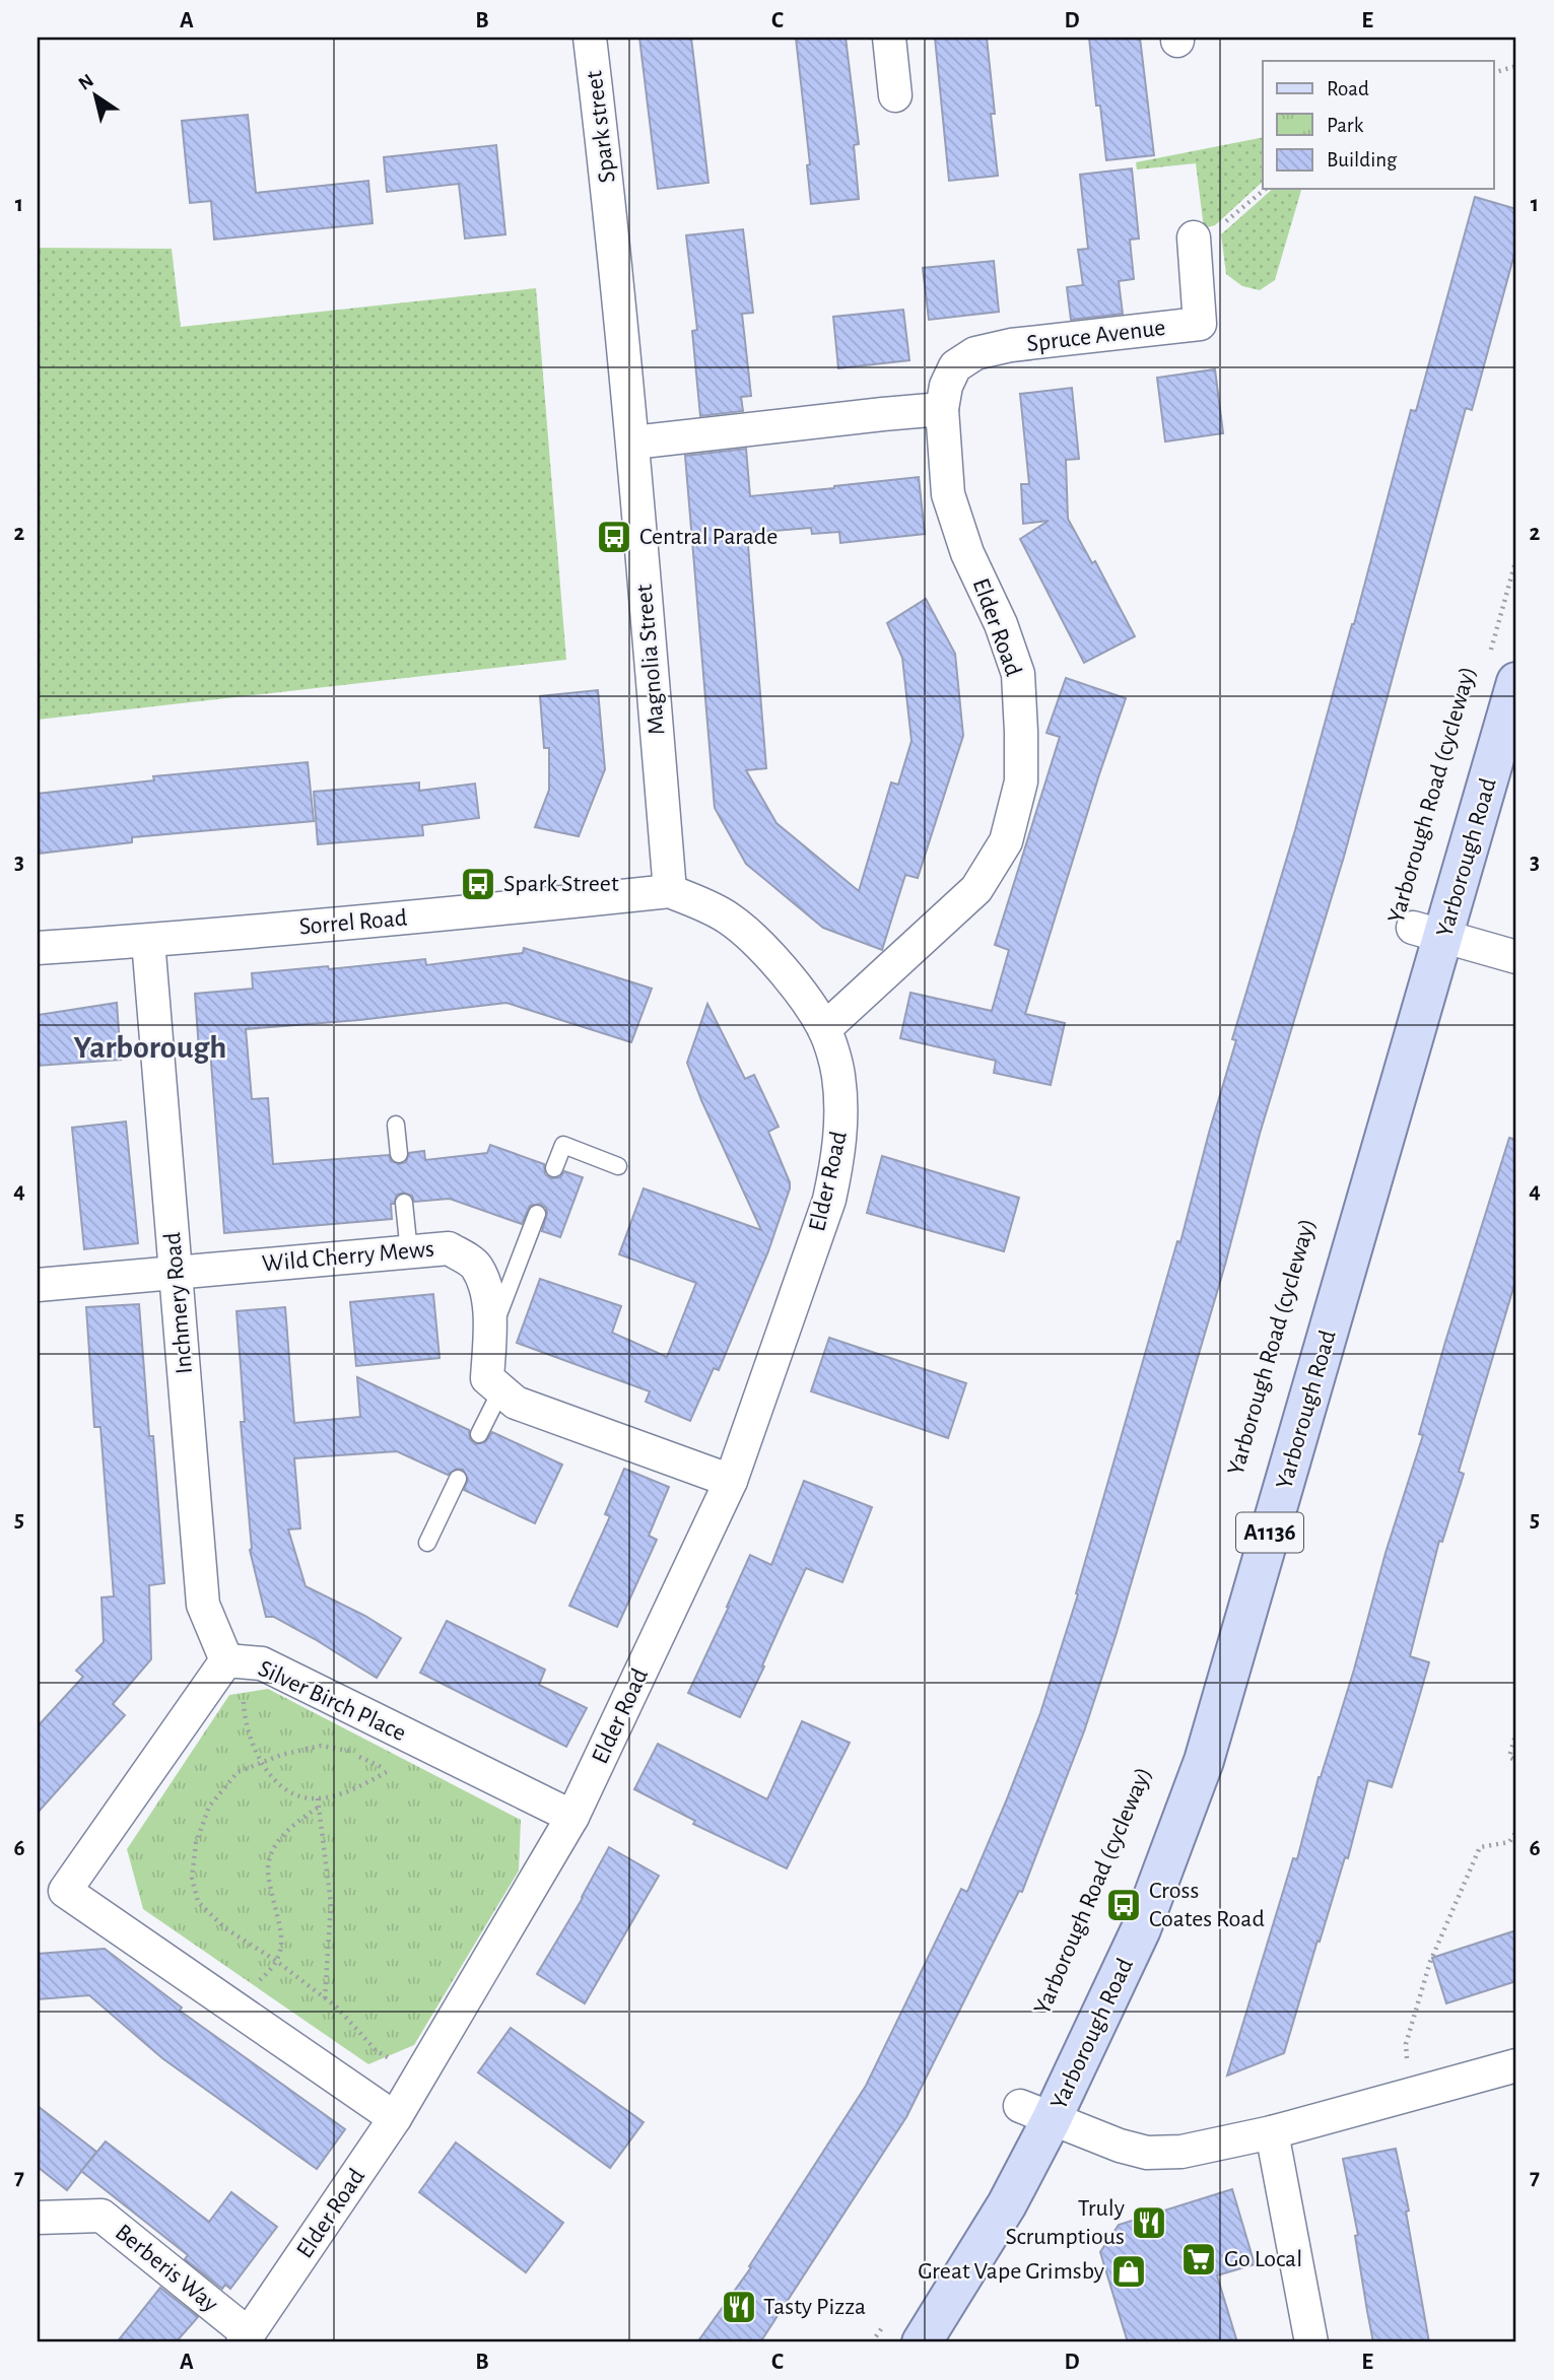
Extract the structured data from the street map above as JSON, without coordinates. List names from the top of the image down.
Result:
{
  "streets": {
    "main road": ["Yarborough Road", "A1136"],
    "street": [
      "Spark street",
      "Spruce Avenue",
      "Elder Road",
      "Magnolia Street",
      "Sorrel Road",
      "Wild Cherry Mews",
      "Inchmery Road",
      "Silver Birch Place",
      "Berberis Way"
    ],
    "path": ["Yarborough Road (cycleway)"]
  },
  "crossings": [
    ["Spark street", "Magnolia Street"],
    ["Spruce Avenue", "Elder Road"],
    ["Elder Road", "Magnolia Street"],
    ["Elder Road", "Sorrel Road"],
    ["Elder Road", "Silver Birch Place"],
    ["Elder Road", "Berberis Way"],
    ["Magnolia Street", "Sorrel Road"],
    ["Sorrel Road", "Inchmery Road"],
    ["Wild Cherry Mews", "Inchmery Road"],
    ["Inchmery Road", "Silver Birch Place"]
  ],
  "districts": ["Yarborough"],
  "places": {
    "bus stop": ["Central Parade", "Spark Street", "Cross Coates Road"],
    "restaurant": ["Truly Scrumptious", "Tasty Pizza"],
    "supermarket": ["Go Local"],
    "shop": ["Great Vape Grimsby"]
  },
  "legend": ["Road", "Park", "Building"],
  "north": "top left",
  "grid": {
    "columns": [
      "A",
      "B",
      "C",
      "D",
      "E"
    ],
    "rows": [
      "1",
      "2",
      "3",
      "4",
      "5",
      "6",
      "7"
    ]
  }
}
